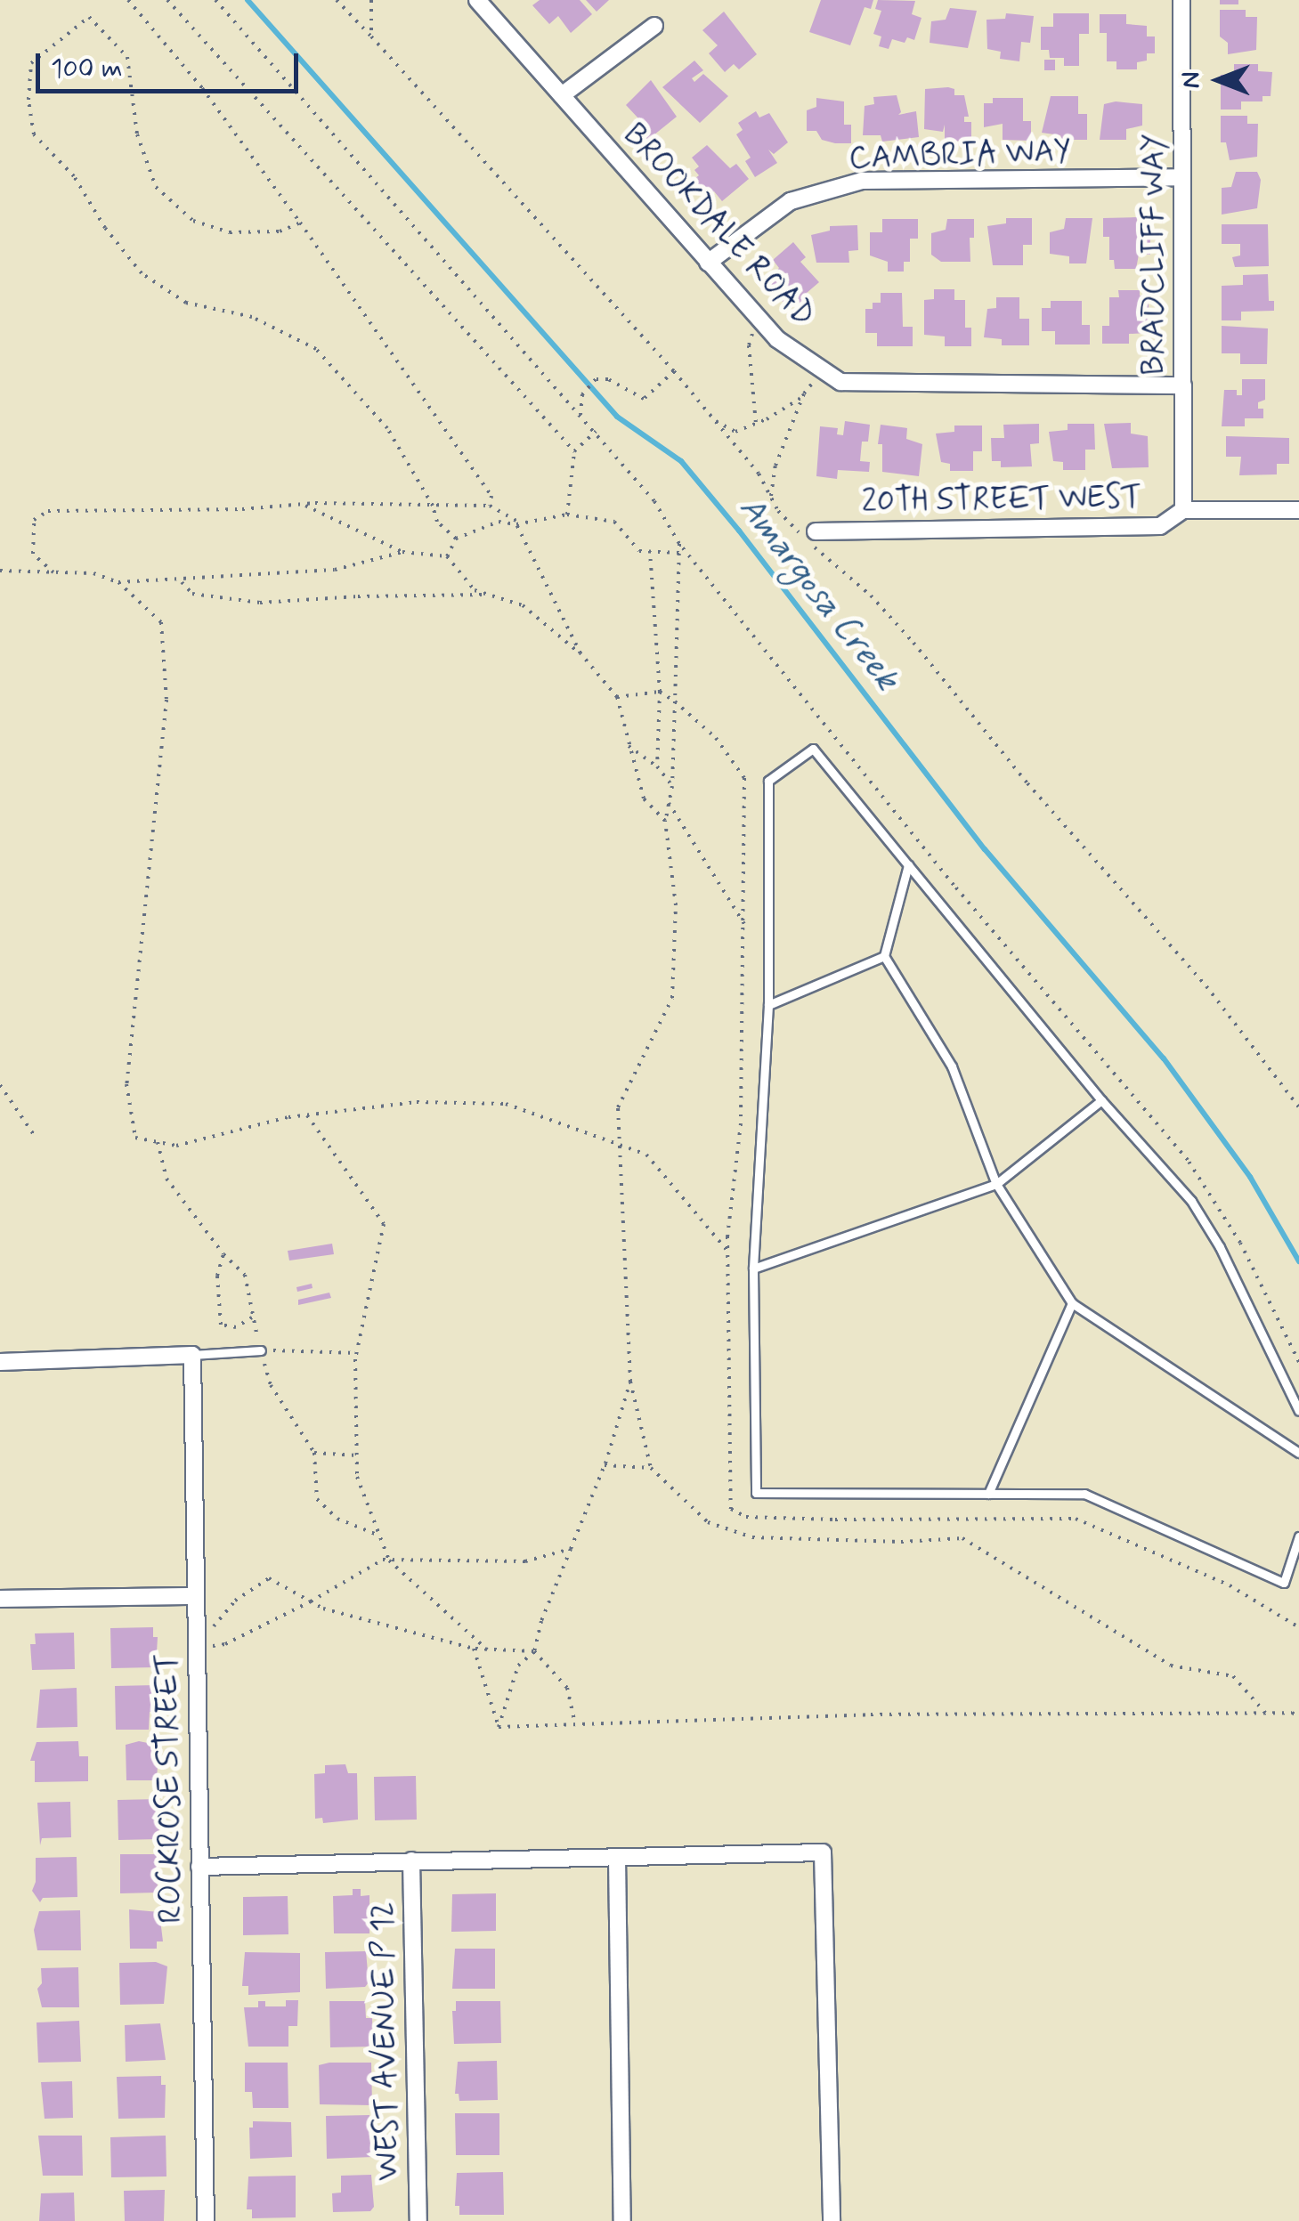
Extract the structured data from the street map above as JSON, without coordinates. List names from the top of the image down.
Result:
{
  "streets": {
    "street": [
      "CAMBRIA WAY",
      "BROOKDALE ROAD",
      "BRADCLIFF WAY",
      "20TH STREET WEST",
      "ROCKROSE STREET",
      "WEST AVENUE P 12"
    ]
  },
  "crossings": [
    ["CAMBRIA WAY", "BROOKDALE ROAD"],
    ["CAMBRIA WAY", "BRADCLIFF WAY"],
    ["BROOKDALE ROAD", "BRADCLIFF WAY"],
    ["BRADCLIFF WAY", "20TH STREET WEST"]
  ],
  "water": ["Amargosa Creek"],
  "scale_bar": "100 m",
  "north": "left"
}
